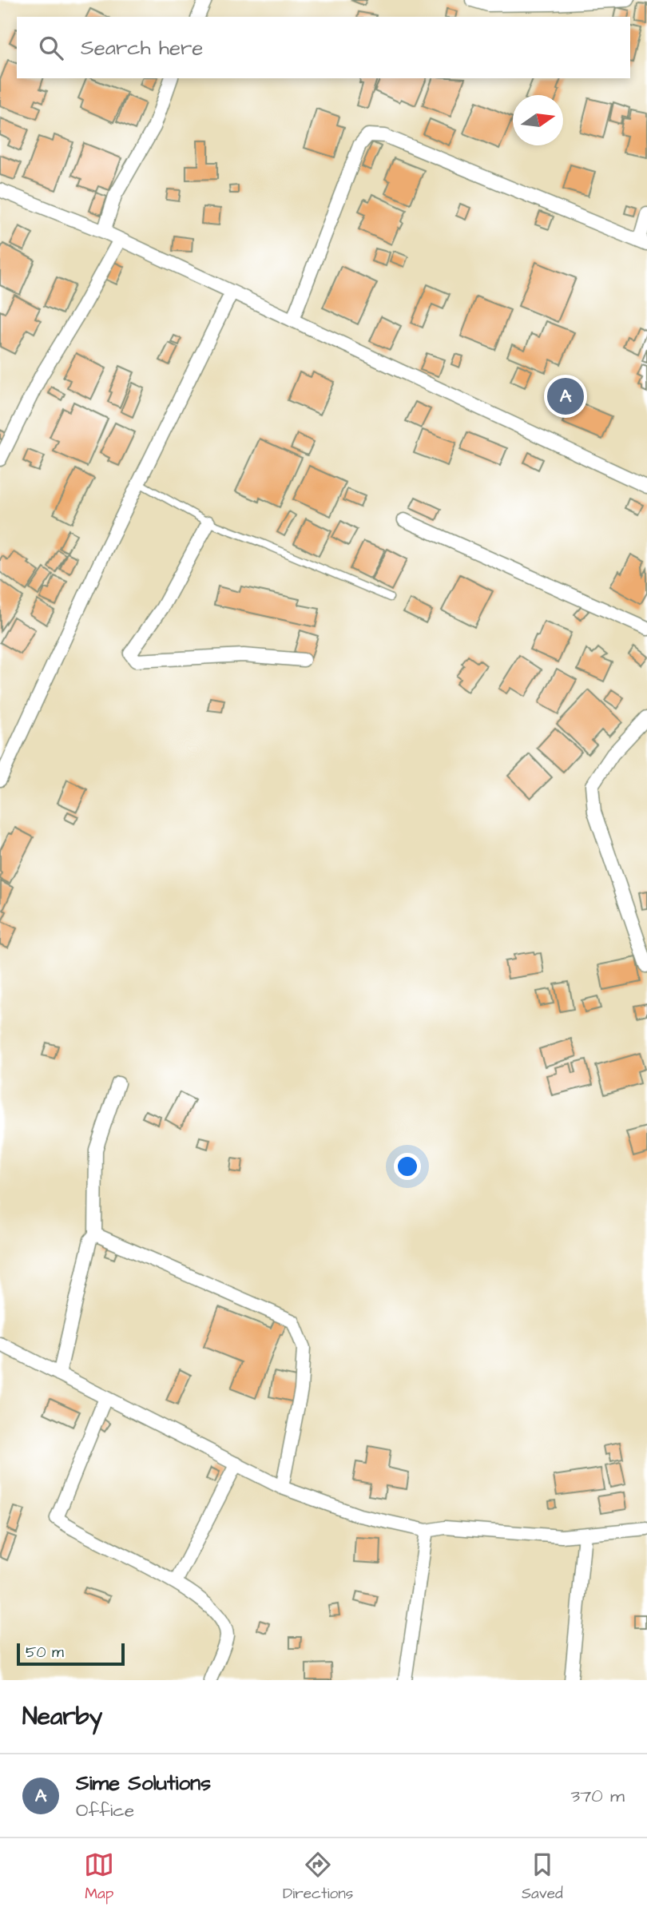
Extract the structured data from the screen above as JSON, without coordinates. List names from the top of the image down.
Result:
{
  "scale_bar": "50 m",
  "north": "right",
  "page": {
    "search": "Search here",
    "pins": "A",
    "scale": "50 m",
    "heading": "Nearby",
    "list": [
      {
        "mark": "A",
        "name": "Sime Solutions",
        "note": "Office",
        "value": "370 m"
      }
    ],
    "nav": ["Map", "Directions", "Saved"]
  }
}
